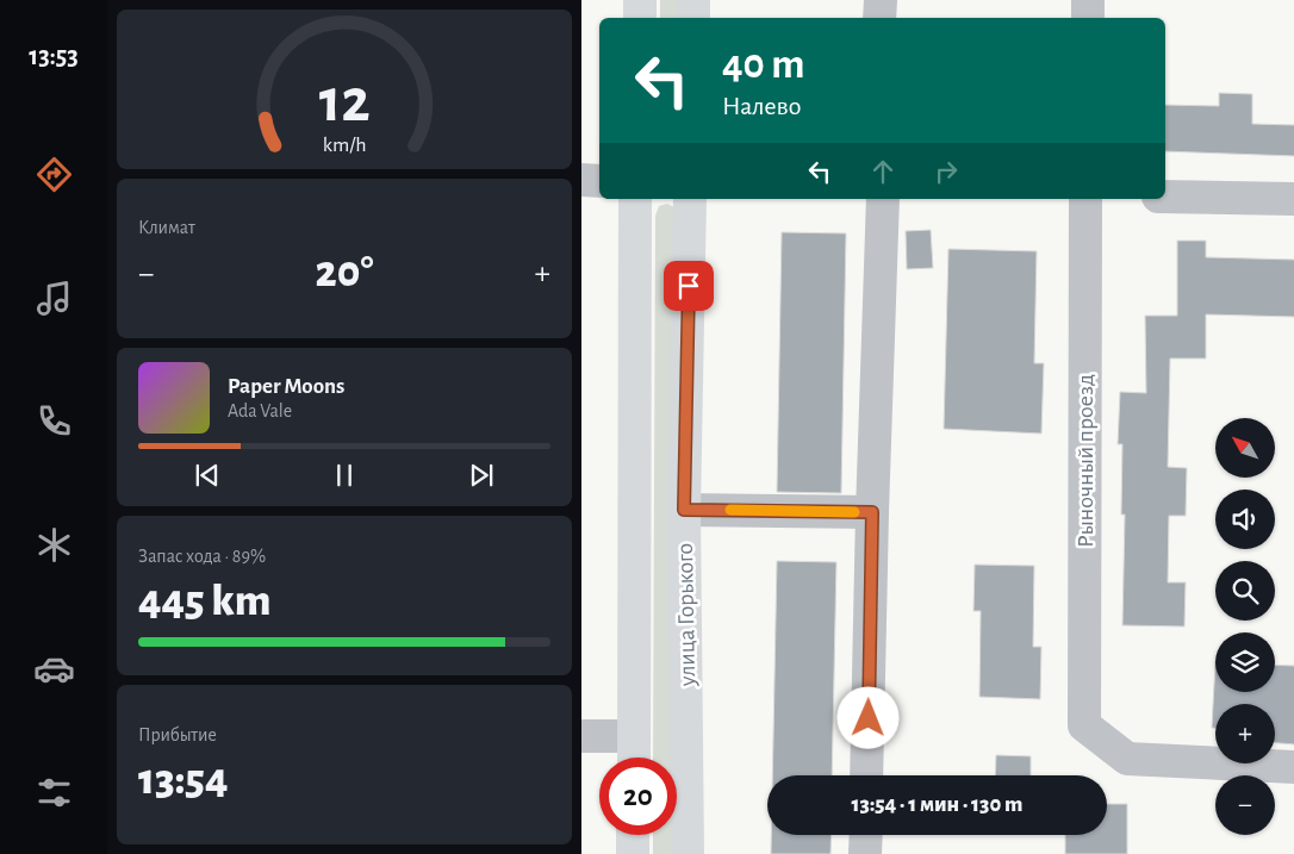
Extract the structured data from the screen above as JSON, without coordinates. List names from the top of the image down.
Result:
{
  "streets": {
    "main road": ["улица Горького"],
    "street": ["Рыночный проезд"]
  },
  "north": "top left",
  "page": {
    "tabs": "13:53",
    "turn": ["40 m", "Налево"],
    "tile": [
      "Климат",
      ["Запас хода · 89%", "445 km"],
      ["Прибытие", "13:54"]
    ],
    "heat": ["−", "20°", "+"],
    "song": ["Paper Moons", "Ada Vale"],
    "map_buttons": ["+", "−"],
    "limit": "20",
    "trip": "13:54 · 1 мин · 130 m",
    "gauge": ["12", "km/h"]
  }
}
